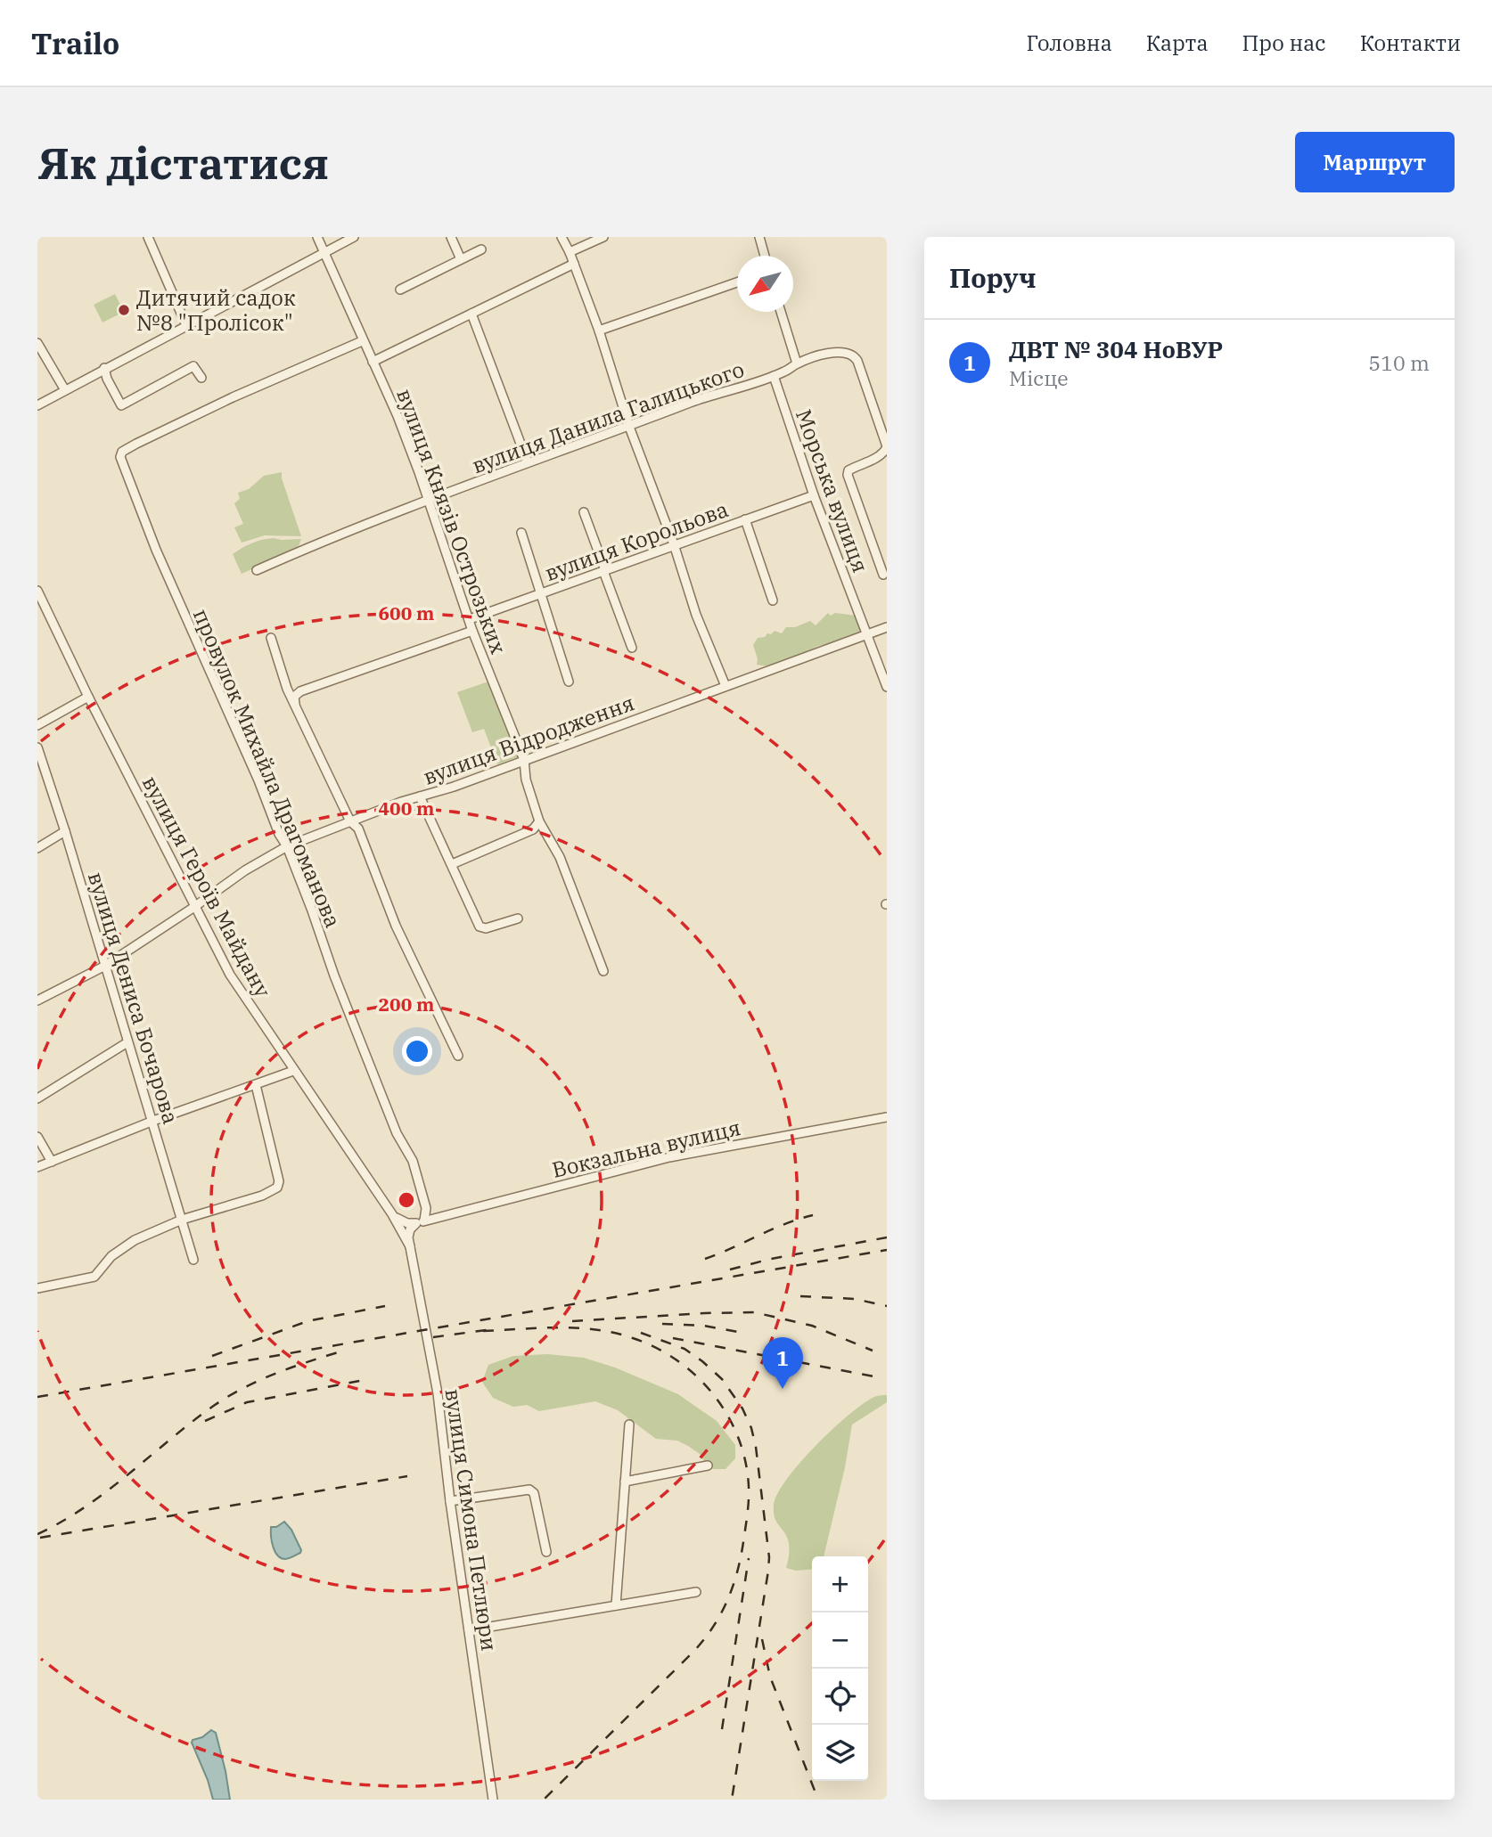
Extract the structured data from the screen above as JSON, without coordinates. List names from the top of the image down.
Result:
{
  "streets": {
    "street": [
      "вулиця Данила Галицького",
      "Морська вулиця",
      "вулиця Князів Острозьких",
      "вулиця Корольова",
      "вулиця Відродження",
      "провулок Михайла Драгоманова",
      "вулиця Героїв Майдану",
      "вулиця Дениса Бочарова",
      "Вокзальна вулиця",
      "вулиця Симона Петлюри"
    ]
  },
  "crossings": [
    ["вулиця Данила Галицького", "Морська вулиця"],
    ["вулиця Данила Галицького", "вулиця Князів Острозьких"],
    ["Морська вулиця", "вулиця Корольова"],
    ["Морська вулиця", "вулиця Відродження"],
    ["вулиця Князів Острозьких", "вулиця Корольова"],
    ["вулиця Князів Острозьких", "вулиця Відродження"],
    ["вулиця Князів Острозьких", "провулок Михайла Драгоманова"],
    ["вулиця Відродження", "провулок Михайла Драгоманова"],
    ["вулиця Відродження", "вулиця Героїв Майдану"],
    ["вулиця Відродження", "вулиця Дениса Бочарова"],
    ["провулок Михайла Драгоманова", "вулиця Героїв Майдану"],
    ["провулок Михайла Драгоманова", "Вокзальна вулиця"],
    ["провулок Михайла Драгоманова", "вулиця Симона Петлюри"],
    ["вулиця Героїв Майдану", "вулиця Симона Петлюри"]
  ],
  "places": ["Дитячий садок №8 \"Пролісок\""],
  "north": "bottom left",
  "page": {
    "header": "Trailo",
    "nav": [
      "Головна",
      "Карта",
      "Про нас",
      "Контакти"
    ],
    "buttons": "Маршрут",
    "title": "Як дістатися",
    "heading": "Поруч",
    "list": [
      {
        "mark": "1",
        "name": "ДВТ № 304 НоВУР",
        "note": "Місце",
        "value": "510 m"
      }
    ],
    "pins": "1",
    "map_buttons": ["+", "−"]
  },
  "rings": ["600 m", "400 m", "200 m"]
}
